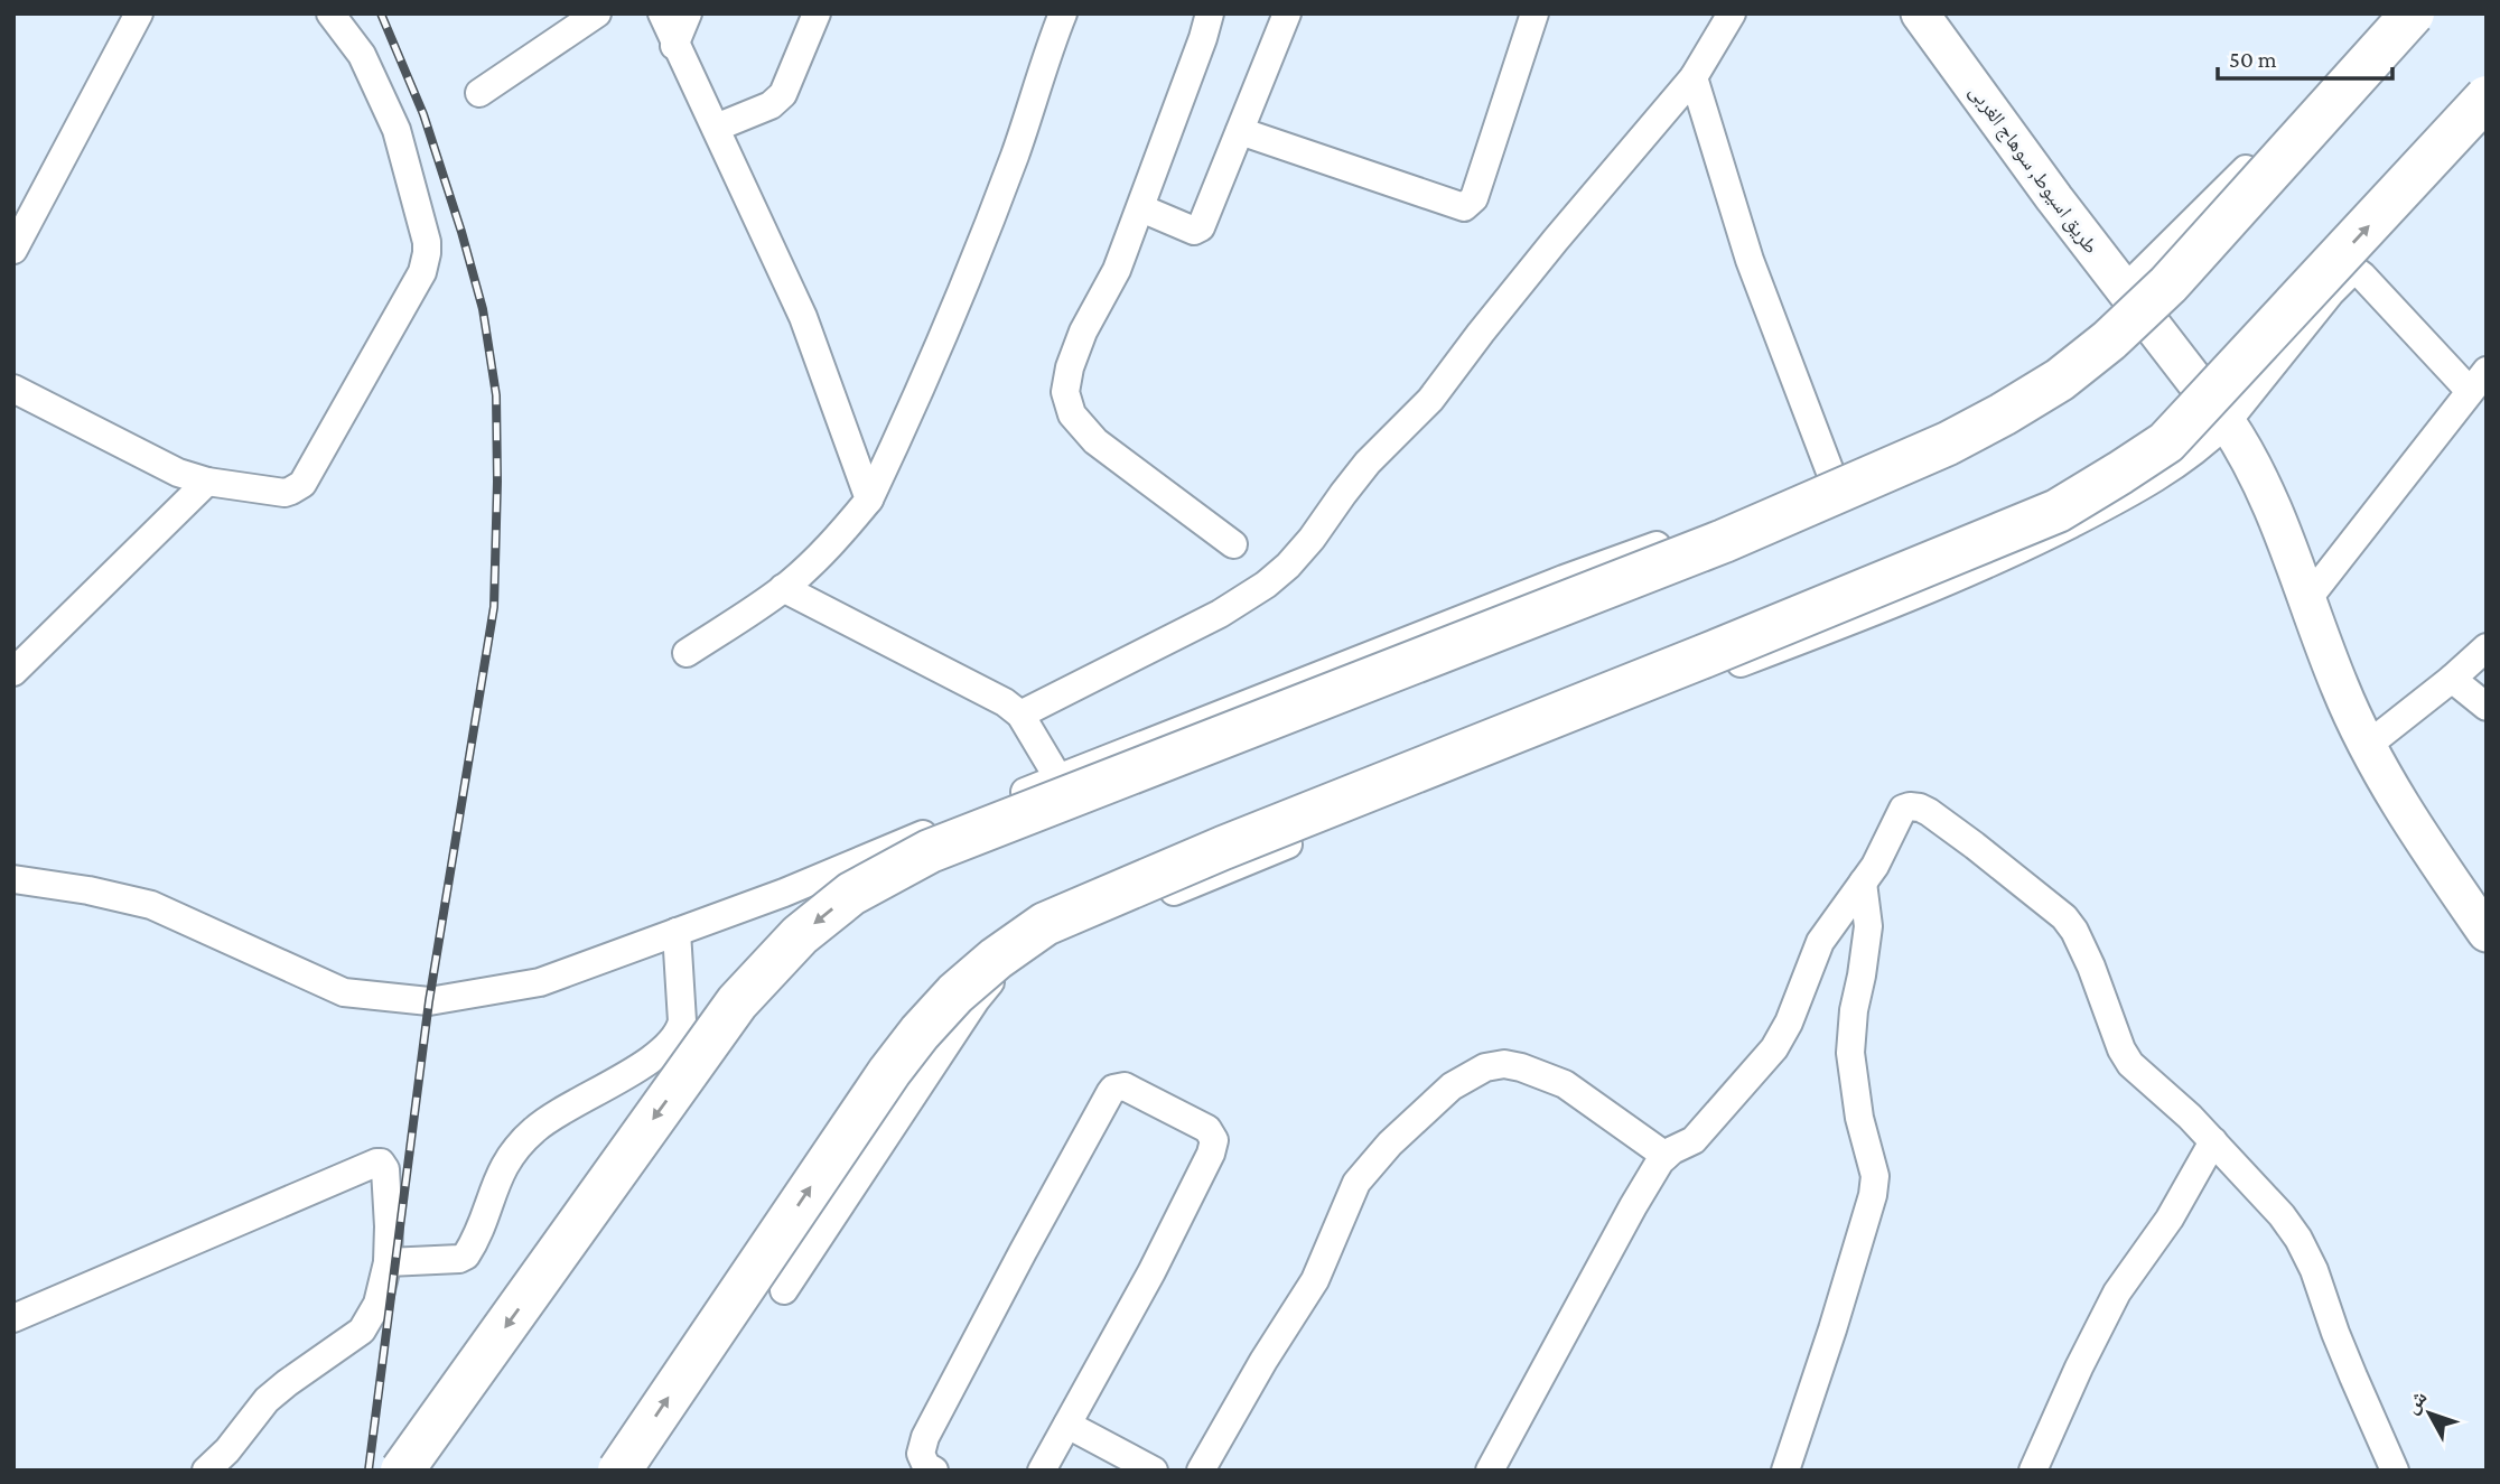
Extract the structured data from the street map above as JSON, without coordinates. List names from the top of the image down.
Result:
{
  "streets": {
    "main road": ["طريق اسيوط, سوهاج الغربى"]
  },
  "scale_bar": "50 m",
  "north": "top left"
}
